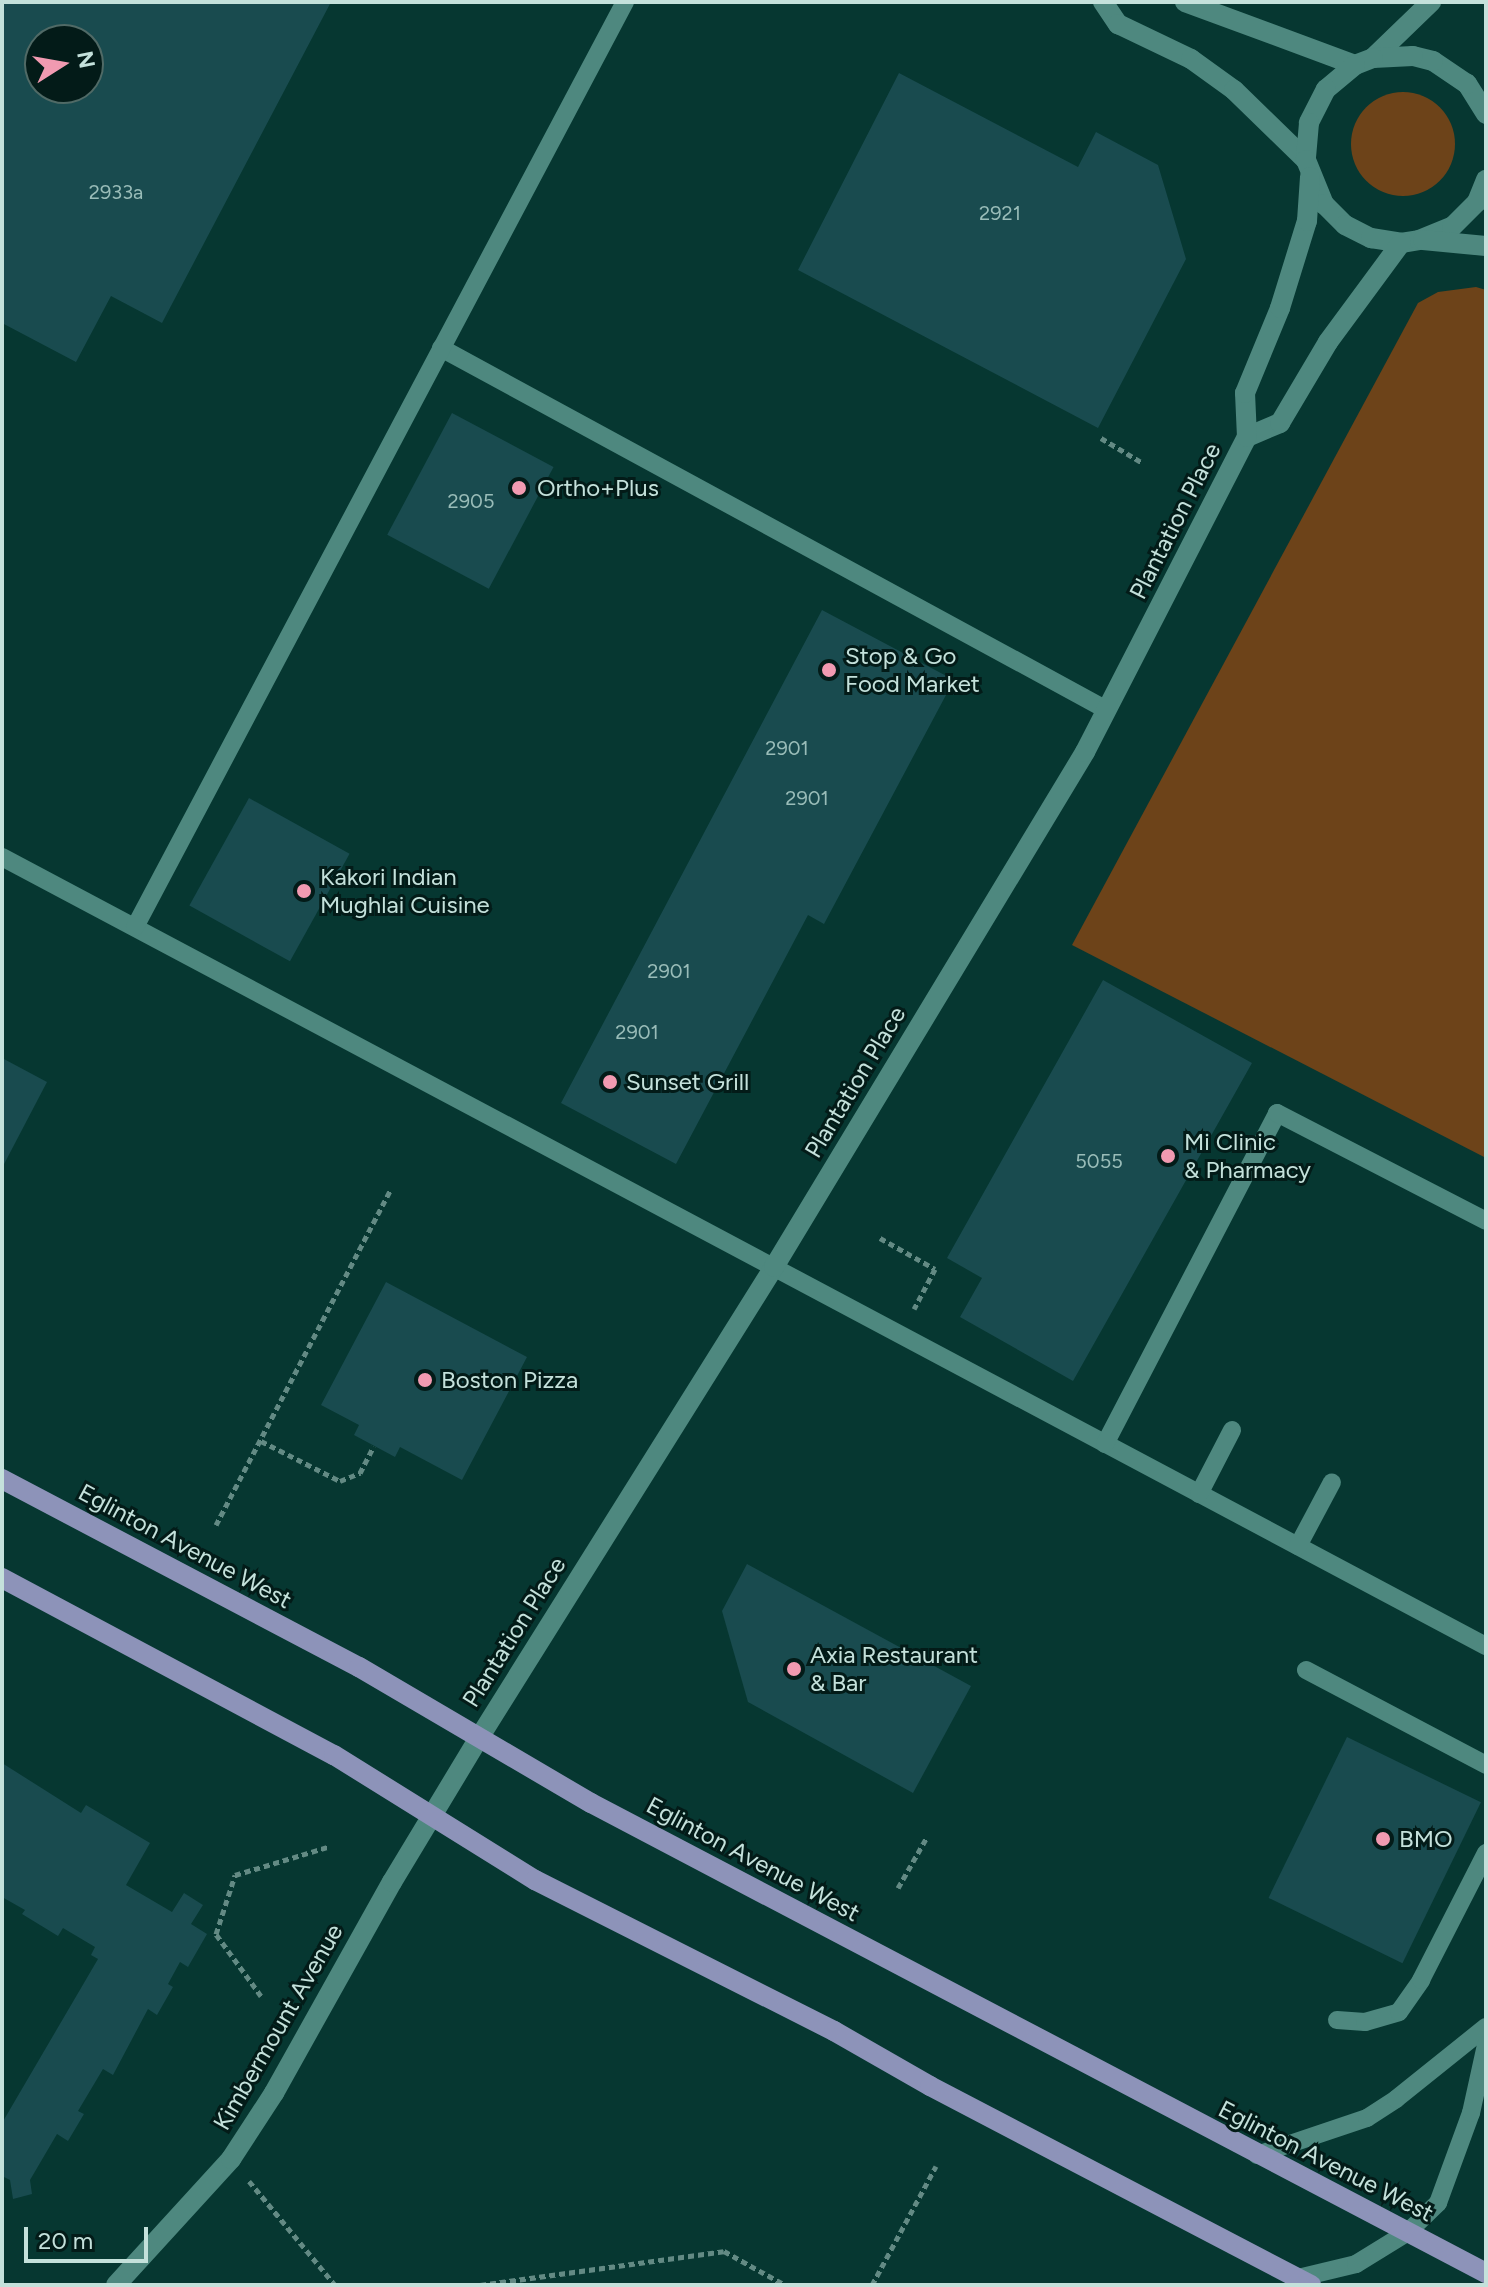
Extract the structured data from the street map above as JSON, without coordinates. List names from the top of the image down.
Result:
{
  "streets": {
    "main road": ["Eglinton Avenue West"],
    "street": ["Plantation Place", "Kimbermount Avenue"]
  },
  "crossings": [
    ["Plantation Place", "Eglinton Avenue West"],
    ["Plantation Place", "Kimbermount Avenue"]
  ],
  "places": [
    "Ortho+Plus",
    "Stop & Go Food Market",
    "Kakori Indian Mughlai Cuisine",
    "Sunset Grill",
    "Mi Clinic & Pharmacy",
    "Boston Pizza",
    "Axia Restaurant & Bar",
    "BMO"
  ],
  "house_numbers": [
    "2933a",
    "2921",
    "2905",
    "2901",
    "2901",
    "2901",
    "2901",
    "5055"
  ],
  "scale_bar": "20 m",
  "north": "right"
}
